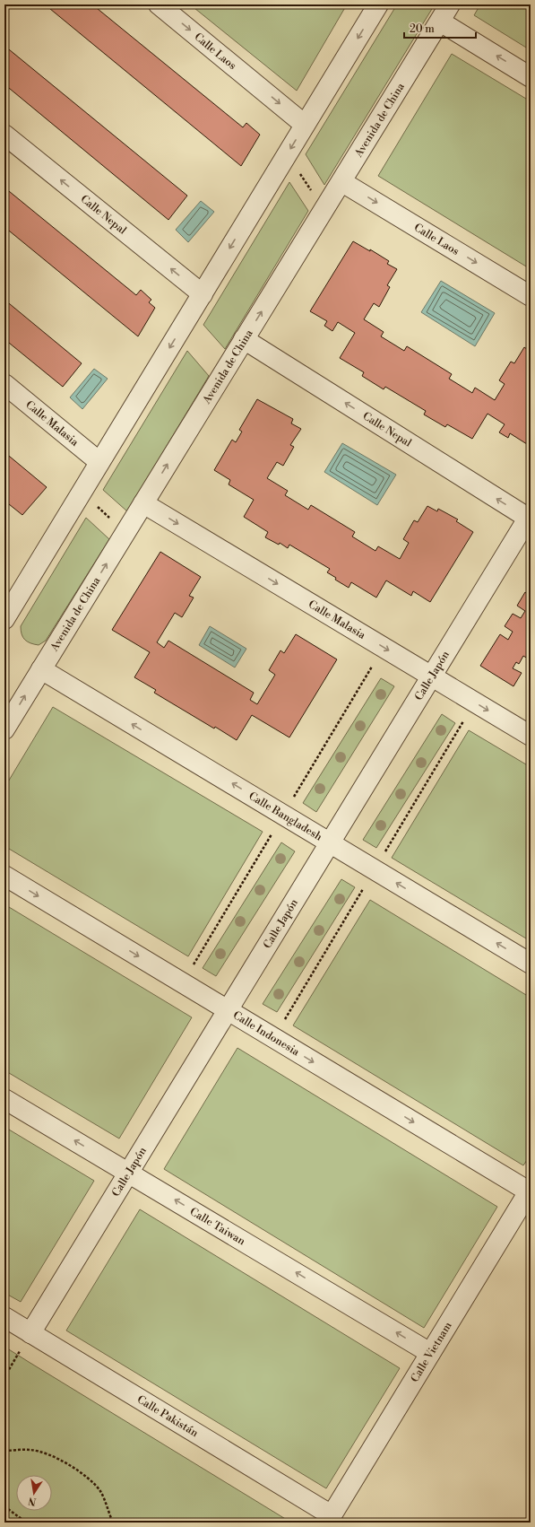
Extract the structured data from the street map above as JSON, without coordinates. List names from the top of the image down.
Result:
{
  "streets": {
    "street": [
      "Calle Laos",
      "Avenida de China",
      "Calle Nepal",
      "Calle Malasia",
      "Calle Japón",
      "Calle Bangladesh",
      "Calle Indonesia",
      "Calle Taiwan",
      "Calle Vietnam",
      "Calle Pakistán"
    ]
  },
  "crossings": [
    ["Calle Laos", "Avenida de China"],
    ["Avenida de China", "Calle Nepal"],
    ["Avenida de China", "Calle Malasia"],
    ["Avenida de China", "Calle Bangladesh"],
    ["Calle Nepal", "Calle Japón"],
    ["Calle Malasia", "Calle Japón"],
    ["Calle Japón", "Calle Bangladesh"],
    ["Calle Japón", "Calle Indonesia"],
    ["Calle Japón", "Calle Taiwan"],
    ["Calle Japón", "Calle Pakistán"],
    ["Calle Indonesia", "Calle Vietnam"],
    ["Calle Taiwan", "Calle Vietnam"],
    ["Calle Vietnam", "Calle Pakistán"]
  ],
  "one_way": [
    "Calle Laos",
    "Calle Nepal",
    "Calle Malasia",
    "Calle Bangladesh",
    "Calle Indonesia",
    "Calle Taiwan"
  ],
  "scale_bar": "20 m",
  "north": "bottom"
}
